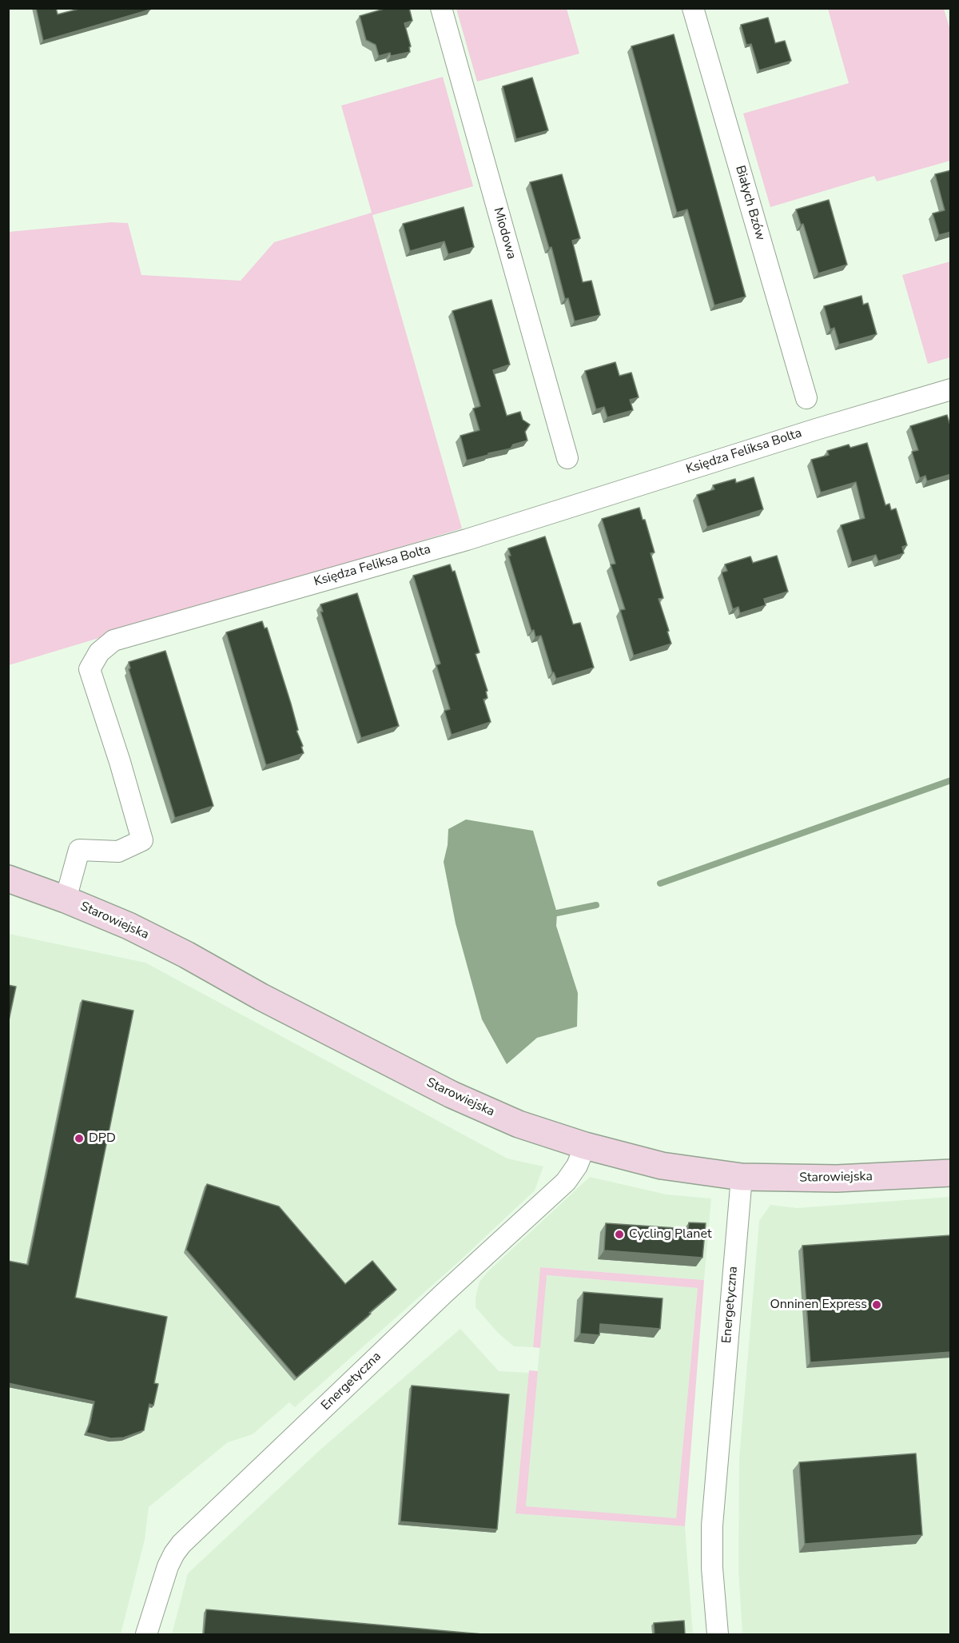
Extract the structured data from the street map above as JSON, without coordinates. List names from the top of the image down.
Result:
{
  "streets": {
    "street": [
      "Białych Bzów",
      "Miodowa",
      "Księdza Feliksa Bolta",
      "Starowiejska",
      "Energetyczna"
    ]
  },
  "crossings": [
    ["Księdza Feliksa Bolta", "Starowiejska"],
    ["Starowiejska", "Energetyczna"]
  ],
  "places": ["DPD", "Cycling Planet", "Onninen Express"]
}
